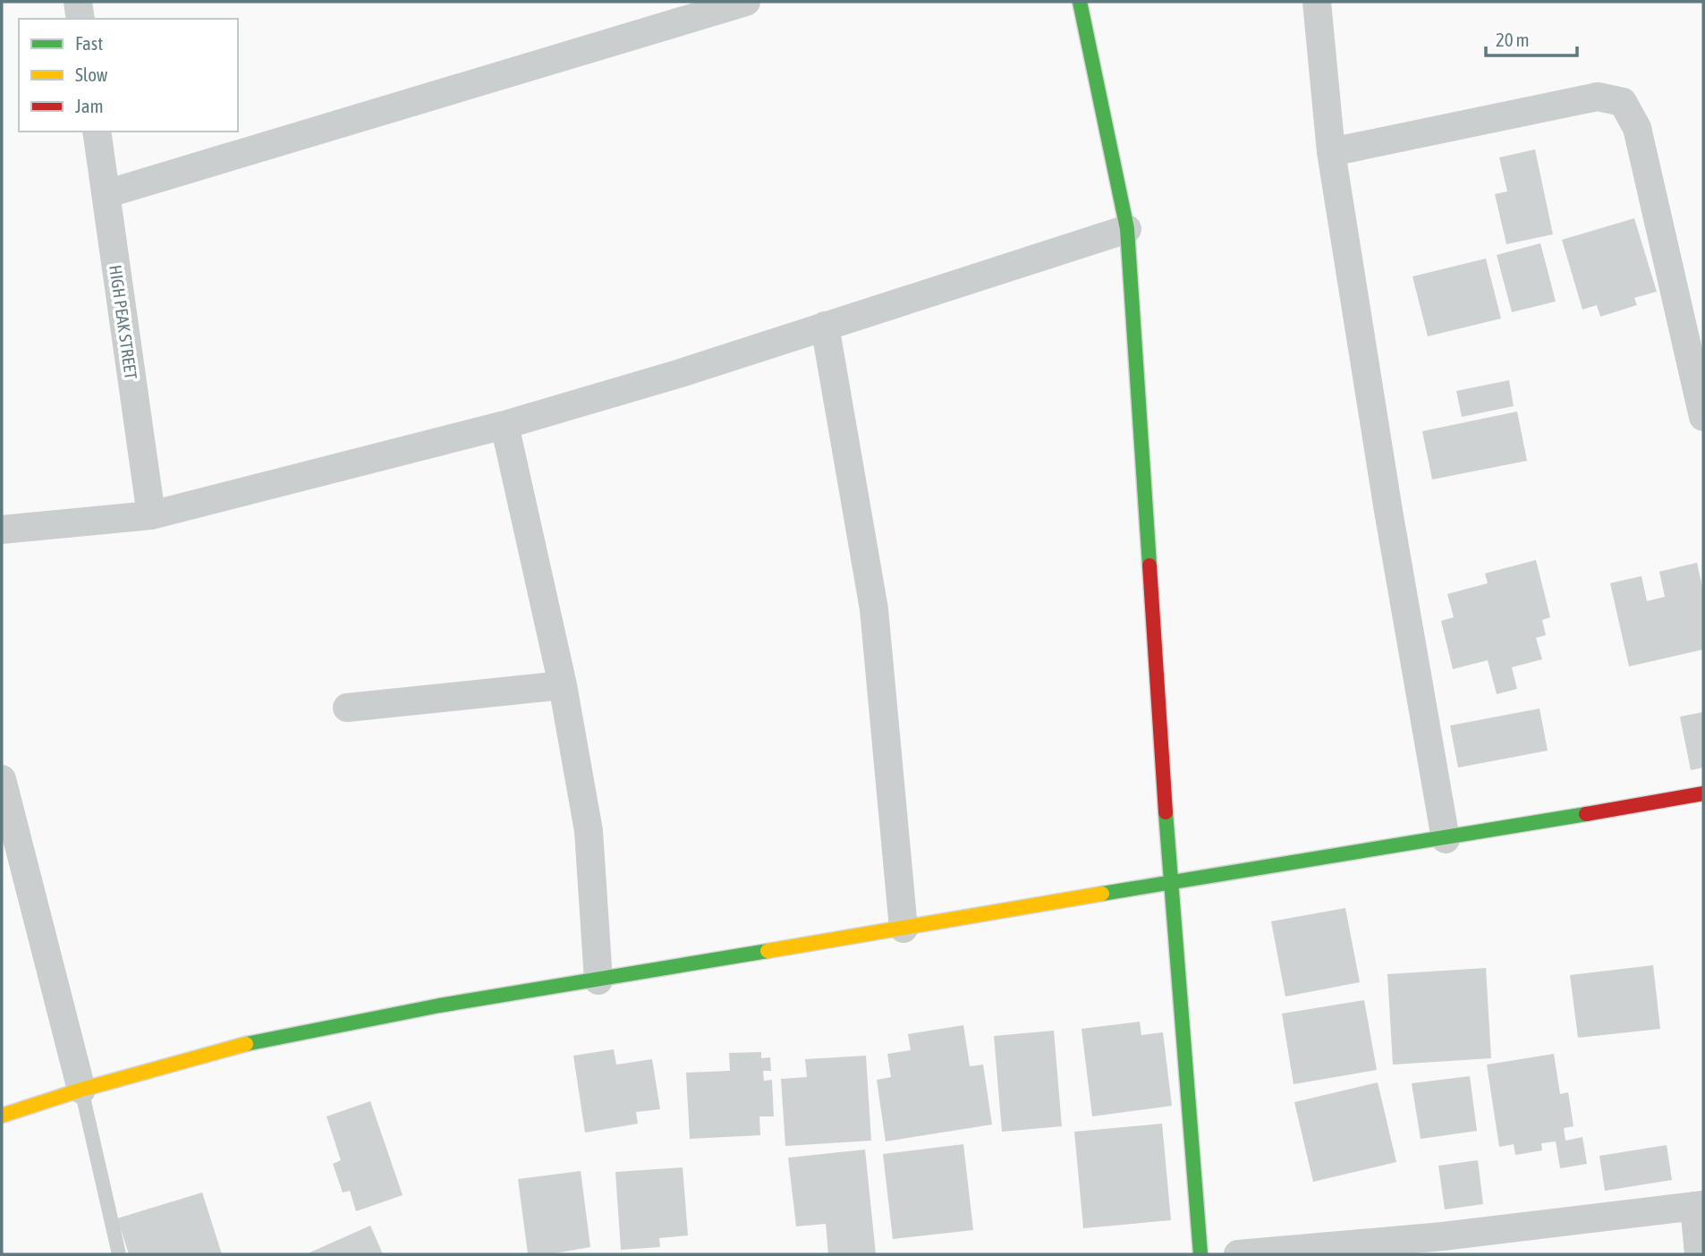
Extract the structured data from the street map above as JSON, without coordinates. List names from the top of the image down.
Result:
{
  "streets": {
    "street": ["HIGH PEAK STREET"]
  },
  "legend": ["Fast", "Slow", "Jam"],
  "scale_bar": "20 m"
}
